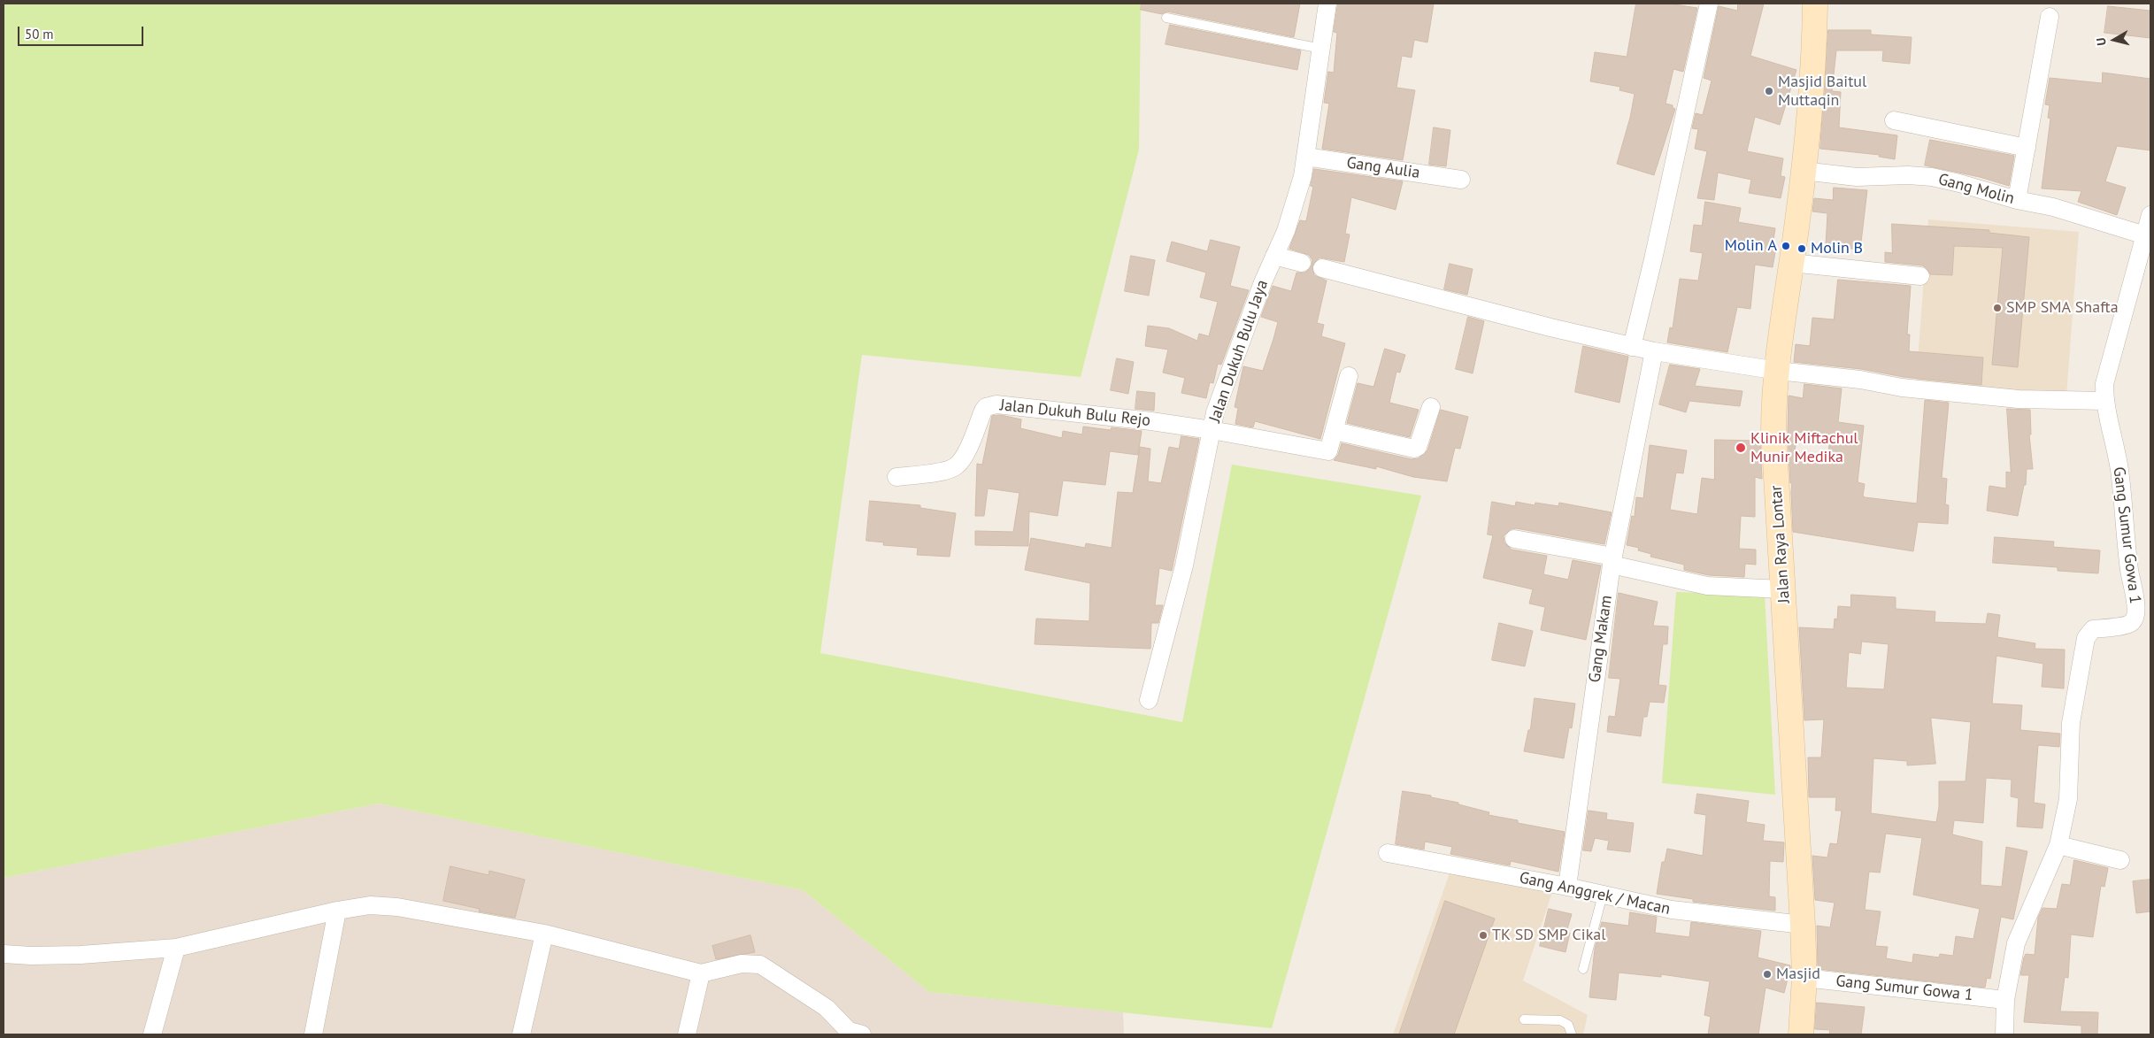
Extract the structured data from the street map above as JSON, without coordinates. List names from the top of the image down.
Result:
{
  "streets": {
    "street": [
      "Gang Aulia",
      "Gang Molin",
      "Jalan Dukuh Bulu Jaya",
      "Jalan Dukuh Bulu Rejo",
      "Gang Sumur Gowa 1",
      "Jalan Raya Lontar",
      "Gang Makam",
      "Gang Anggrek / Macan"
    ]
  },
  "crossings": [
    ["Gang Aulia", "Jalan Dukuh Bulu Jaya"],
    ["Gang Molin", "Gang Sumur Gowa 1"],
    ["Gang Molin", "Jalan Raya Lontar"],
    ["Jalan Dukuh Bulu Jaya", "Jalan Dukuh Bulu Rejo"],
    ["Gang Sumur Gowa 1", "Jalan Raya Lontar"],
    ["Jalan Raya Lontar", "Gang Anggrek / Macan"],
    ["Gang Makam", "Gang Anggrek / Macan"]
  ],
  "places": [
    "Masjid Baitul Muttaqin",
    "Molin A",
    "Molin B",
    "SMP SMA Shafta",
    "Klinik Miftachul Munir Medika",
    "TK SD SMP Cikal",
    "Masjid"
  ],
  "scale_bar": "50 m",
  "north": "left"
}
